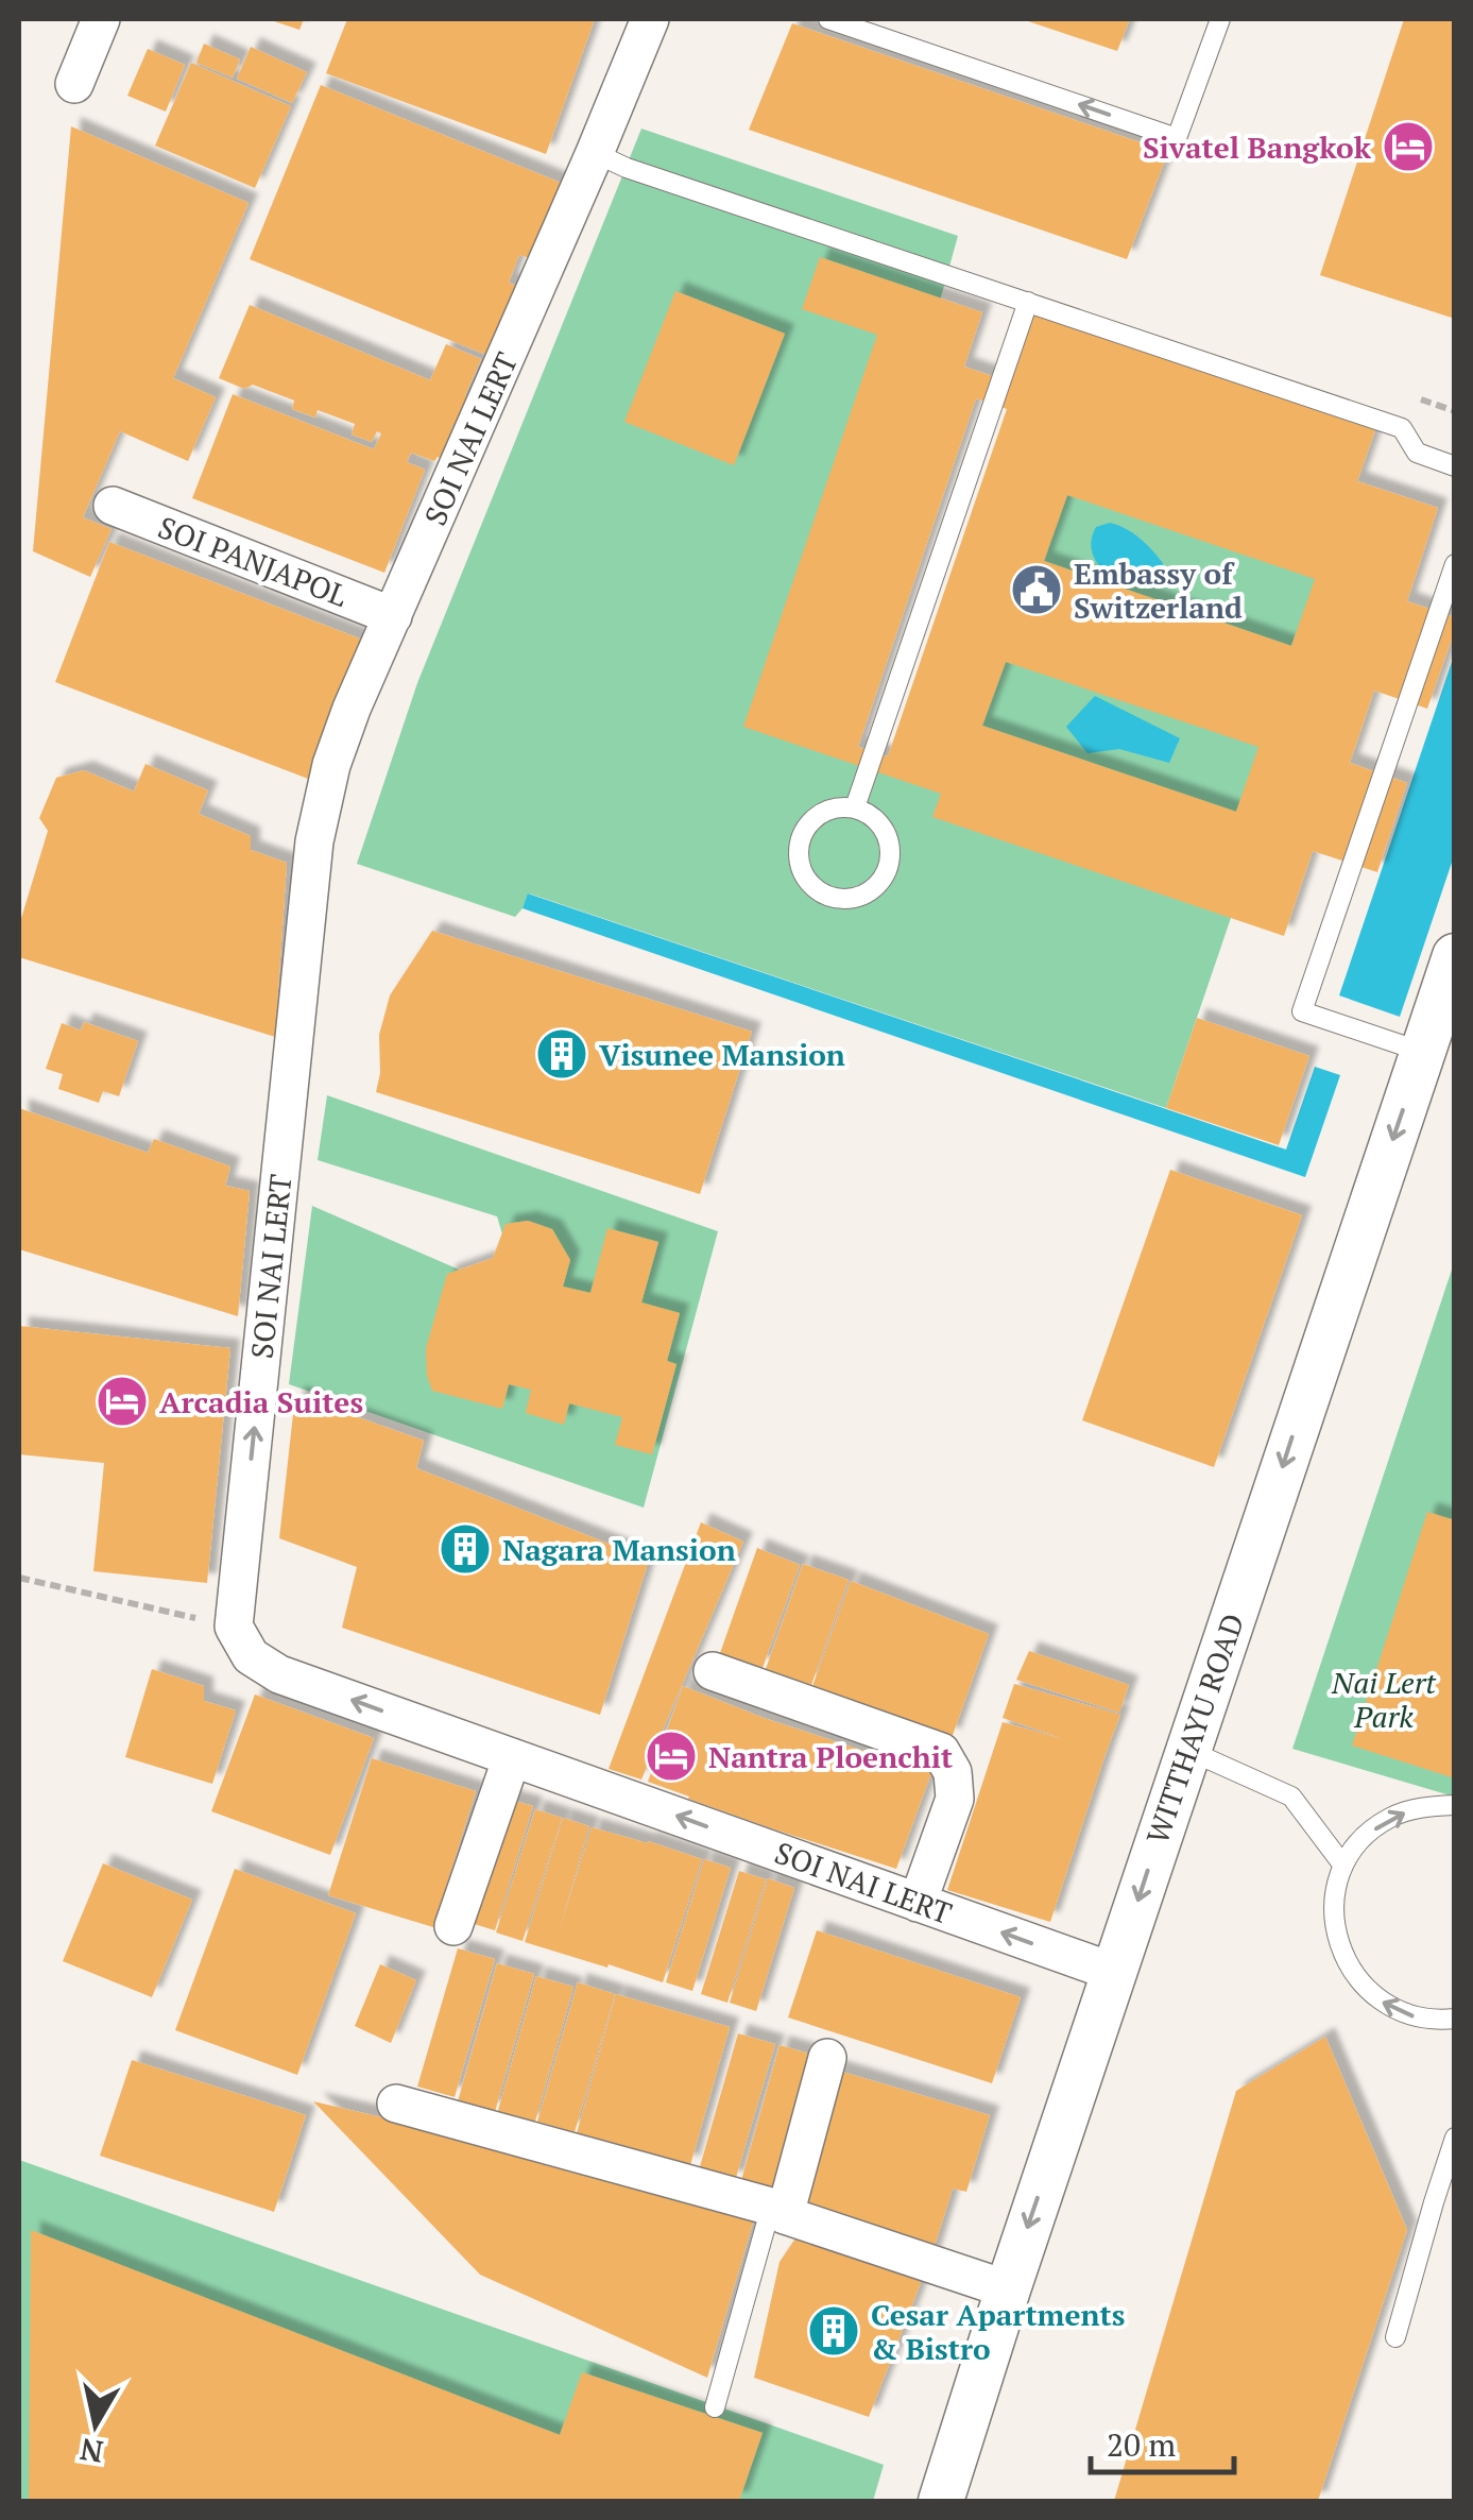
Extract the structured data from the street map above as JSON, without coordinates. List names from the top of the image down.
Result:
{
  "streets": {
    "street": ["SOI NAI LERT", "SOI PANJAPOL", "WITTHAYU ROAD"]
  },
  "crossings": [
    ["SOI NAI LERT", "SOI PANJAPOL"],
    ["SOI NAI LERT", "WITTHAYU ROAD"]
  ],
  "one_way": ["WITTHAYU ROAD"],
  "parks": ["Nai Lert Park"],
  "places": {
    "hotel": ["Sivatel Bangkok", "Arcadia Suites", "Nantra Ploenchit"],
    "public building": ["Embassy of Switzerland"],
    "building": ["Visunee Mansion", "Nagara Mansion", "Cesar Apartments & Bistro"]
  },
  "scale_bar": "20 m",
  "north": "bottom"
}
